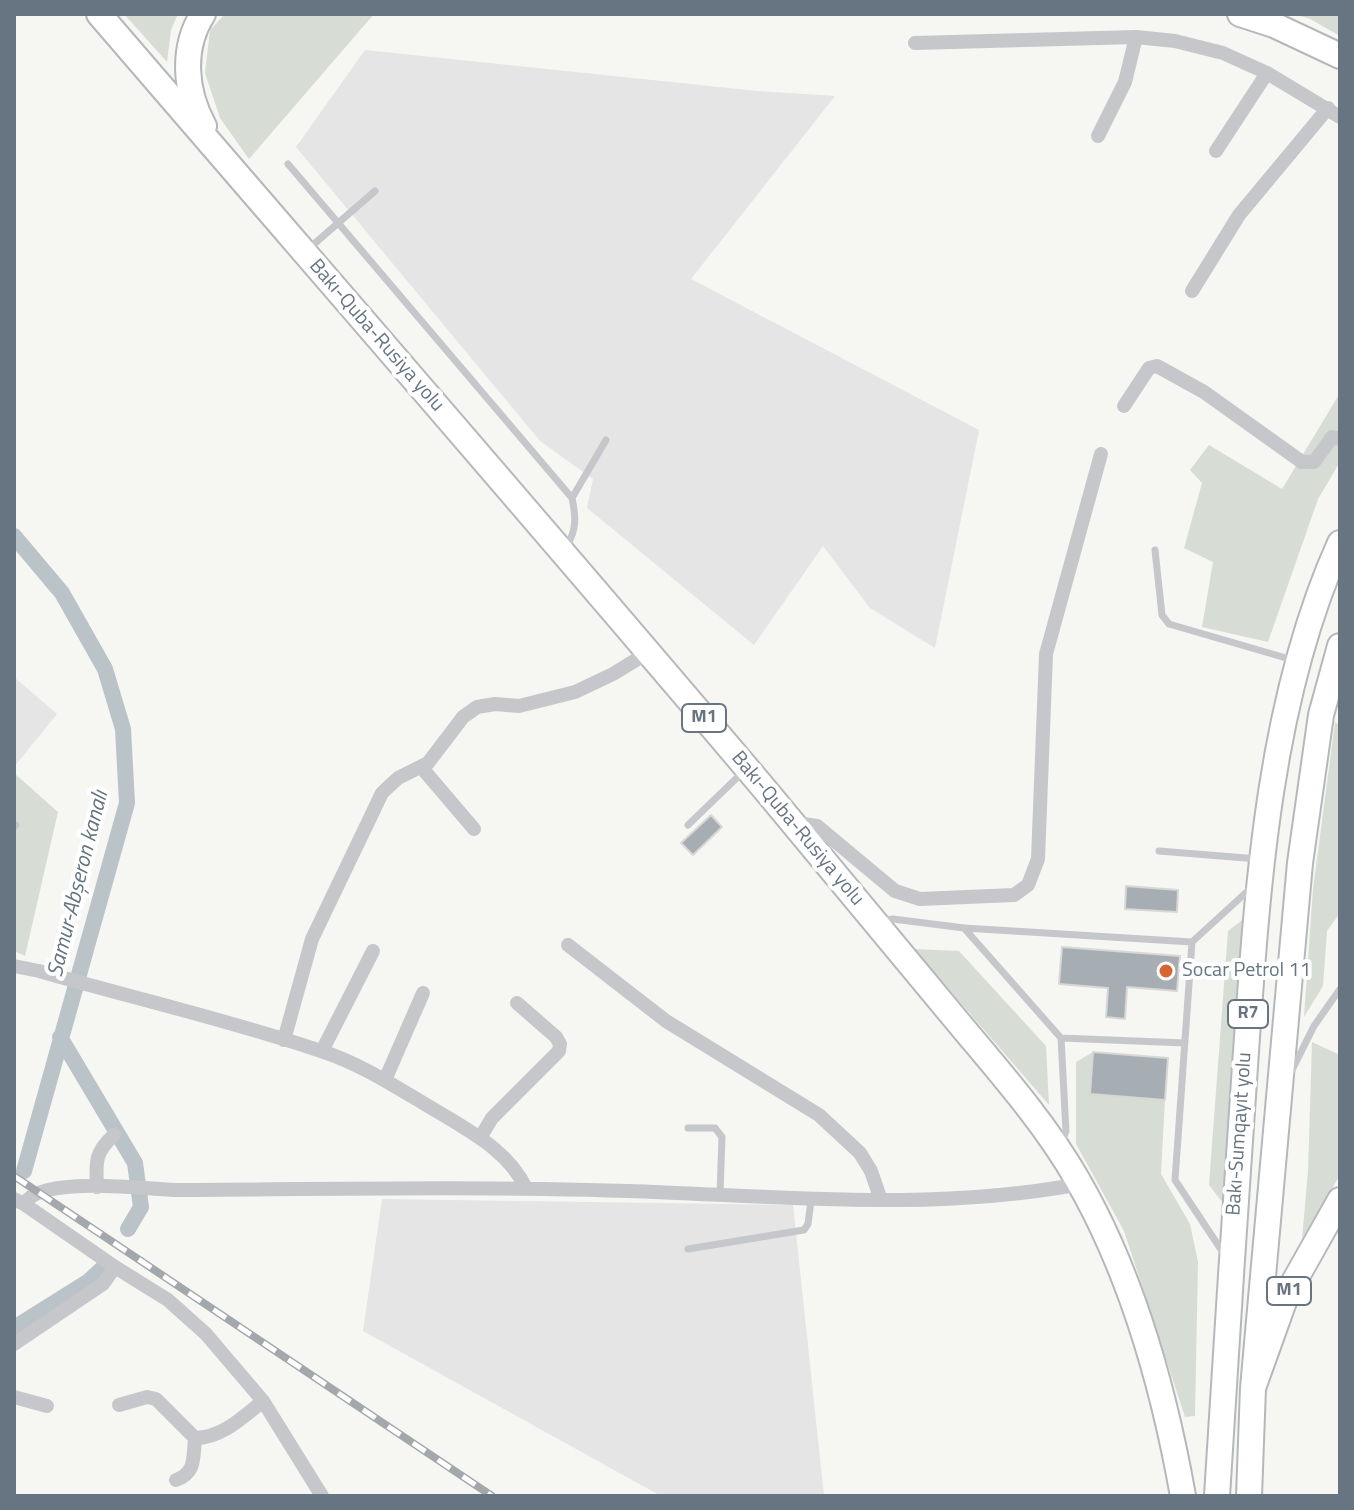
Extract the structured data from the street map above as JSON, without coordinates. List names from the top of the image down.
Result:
{
  "streets": {
    "highway": [
      "Bakı-Quba-Rusiya yolu",
      "M1",
      "R7",
      "Bakı-Sumqayıt yolu"
    ]
  },
  "crossings": [
    ["M1", "Bakı-Sumqayıt yolu"]
  ],
  "water": ["Samur-Abşeron kanalı"],
  "places": ["Socar Petrol 11"]
}
